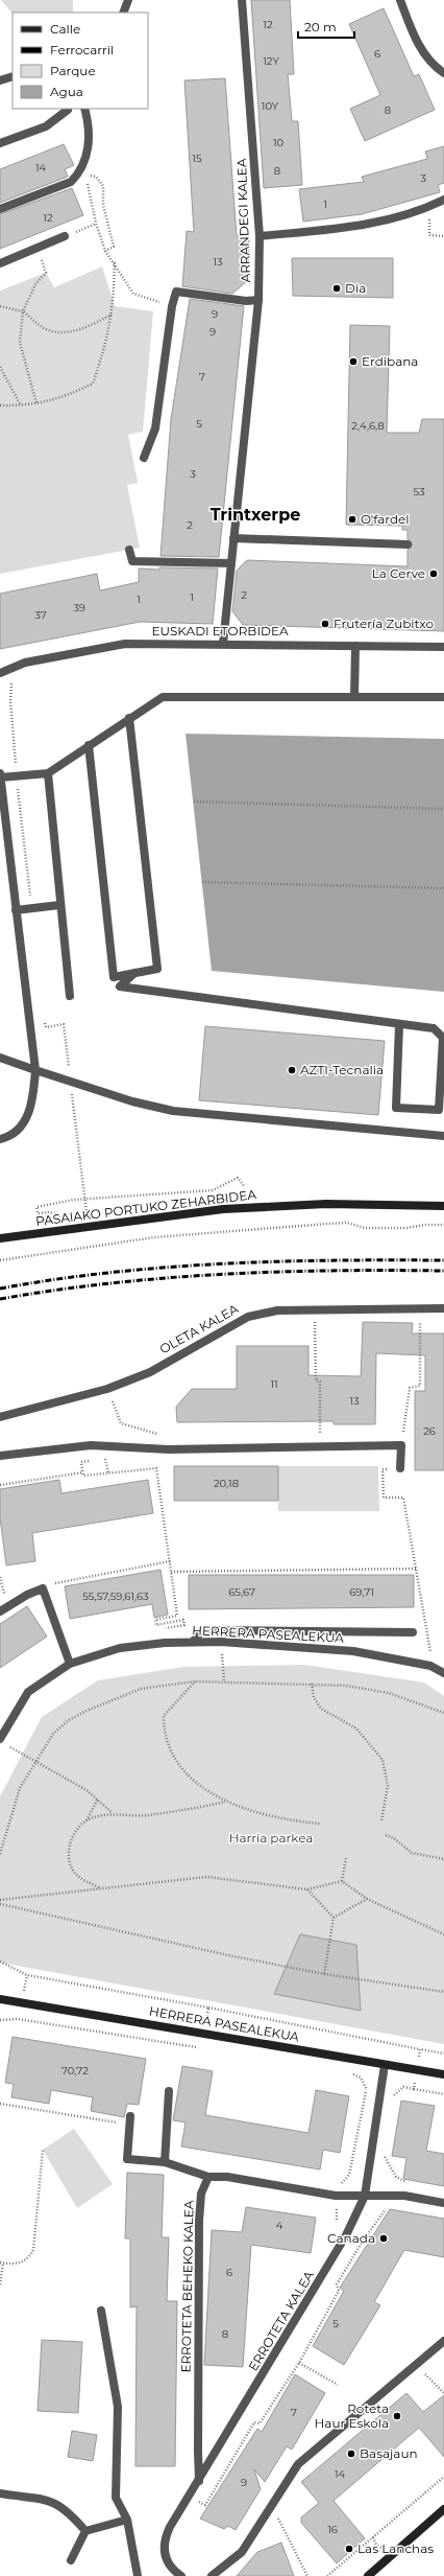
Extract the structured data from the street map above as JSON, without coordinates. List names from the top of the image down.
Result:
{
  "streets": {
    "street": [
      "ARRANDEGI KALEA",
      "EUSKADI ETORBIDEA",
      "PASAIAKO PORTUKO ZEHARBIDEA",
      "OLETA KALEA",
      "HERRERA PASEALEKUA",
      "ERROTETA BEHEKO KALEA",
      "ERROTETA KALEA"
    ]
  },
  "crossings": [
    ["ARRANDEGI KALEA", "EUSKADI ETORBIDEA"],
    ["HERRERA PASEALEKUA", "ERROTETA KALEA"],
    ["ERROTETA BEHEKO KALEA", "ERROTETA KALEA"]
  ],
  "districts": ["Trintxerpe"],
  "parks": ["Harria parkea"],
  "places": [
    "Dia",
    "Erdibana",
    "O'fardel",
    "La Cerve",
    "Frutería Zubitxo",
    "AZTI-Tecnalia",
    "Canada",
    "Roteta Haur Eskola",
    "Basajaun",
    "Las Lanchas"
  ],
  "house_numbers": [
    "12",
    "6",
    "12Y",
    "10Y",
    "8",
    "10",
    "15",
    "14",
    "8",
    "3",
    "1",
    "12",
    "13",
    "9",
    "9",
    "7",
    "5",
    "2,4,6,8",
    "3",
    "53",
    "2",
    "2",
    "1",
    "1",
    "39",
    "37",
    "11",
    "13",
    "26",
    "20,18",
    "65,67",
    "69,71",
    "55,57,59,61,63",
    "70,72",
    "4",
    "6",
    "5",
    "8",
    "7",
    "14",
    "9",
    "16"
  ],
  "legend": [
    "Calle",
    "Ferrocarril",
    "Parque",
    "Agua"
  ],
  "scale_bar": "20 m"
}
